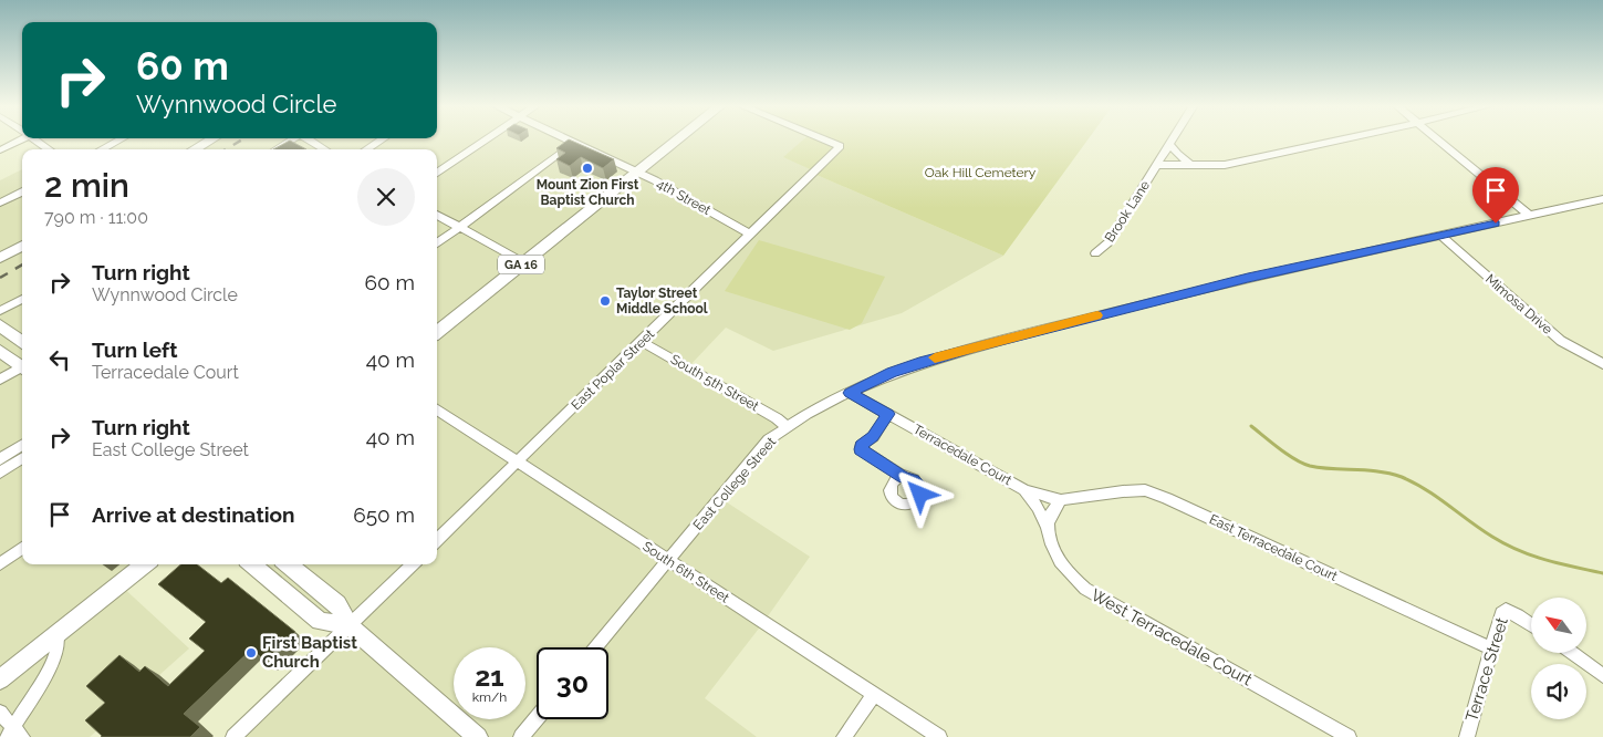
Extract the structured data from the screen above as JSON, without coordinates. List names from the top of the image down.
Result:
{
  "streets": {
    "main road": ["GA 16"],
    "street": [
      "4th Street",
      "Brook Lane",
      "Mimosa Drive",
      "East Poplar Street",
      "South 5th Street",
      "Terracedale Court",
      "East College Street",
      "East Terracedale Court",
      "South 6th Street",
      "West Terracedale Court",
      "Terrace Street"
    ]
  },
  "crossings": [
    ["4th Street", "GA 16"],
    ["4th Street", "East Poplar Street"],
    ["Mimosa Drive", "East College Street"],
    ["East Poplar Street", "South 5th Street"],
    ["East Poplar Street", "South 6th Street"],
    ["South 5th Street", "East College Street"],
    ["Terracedale Court", "East College Street"],
    ["Terracedale Court", "East Terracedale Court"],
    ["Terracedale Court", "West Terracedale Court"],
    ["East College Street", "South 6th Street"],
    ["East Terracedale Court", "Terrace Street"]
  ],
  "parks": ["Oak Hill Cemetery"],
  "places": ["Mount Zion First Baptist Church", "Taylor Street Middle School", "First Baptist Church"],
  "north": "top left",
  "page": {
    "turn": ["60 m", "Wynnwood Circle"],
    "heading": ["2 min", "790 m · 11:00"],
    "list": [
      {
        "name": "Turn right",
        "note": "Wynnwood Circle",
        "value": "60 m"
      },
      {
        "name": "Turn left",
        "note": "Terracedale Court",
        "value": "40 m"
      },
      {
        "name": "Turn right",
        "note": "East College Street",
        "value": "40 m"
      },
      {
        "name": "Arrive at destination",
        "value": "650 m"
      }
    ],
    "speed": "21 km/h",
    "limit": "30"
  }
}
